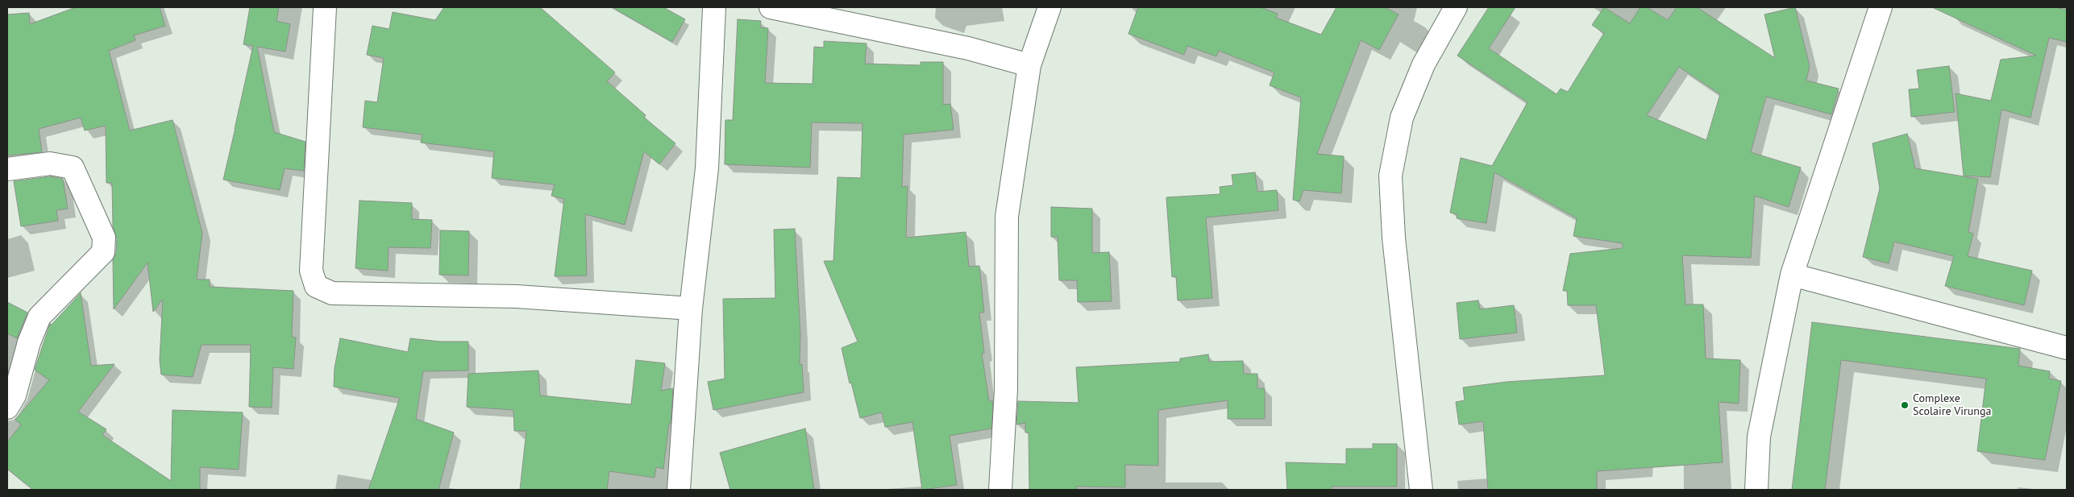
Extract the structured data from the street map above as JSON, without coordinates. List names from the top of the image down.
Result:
{
  "places": ["Complexe Scolaire Virunga"]
}
